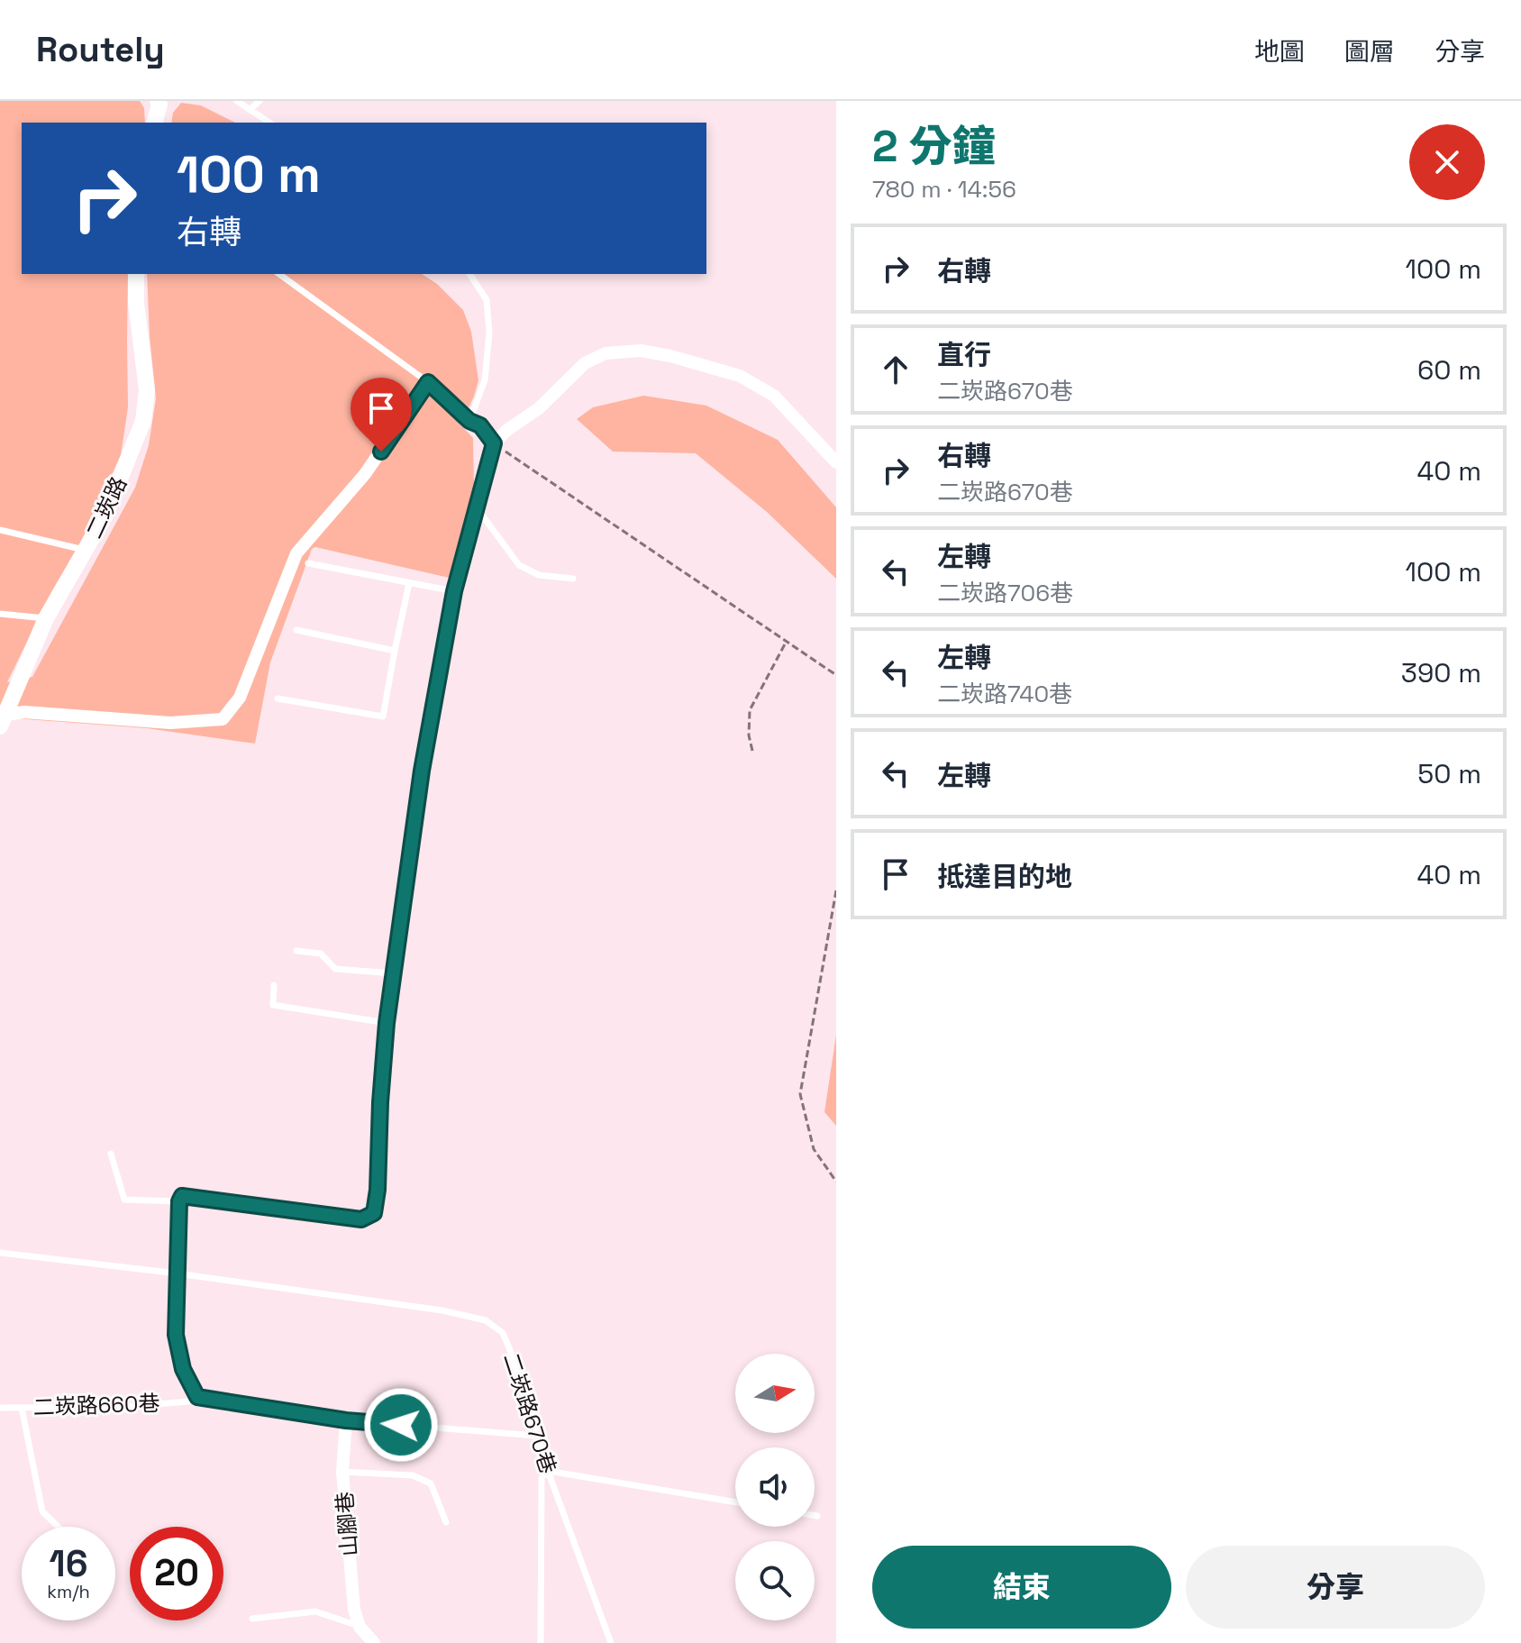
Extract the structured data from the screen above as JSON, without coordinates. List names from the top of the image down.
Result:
{
  "streets": {
    "street": ["二崁路", "山腳巷"],
    "lane": ["二崁路660巷", "二崁路670巷"]
  },
  "crossings": [
    ["二崁路660巷", "二崁路670巷"],
    ["二崁路660巷", "山腳巷"]
  ],
  "north": "right",
  "page": {
    "header": "Routely",
    "nav": ["地圖", "圖層", "分享"],
    "heading": ["2 分鐘", "780 m · 14:56"],
    "turn": ["100 m", "右轉"],
    "list": [
      {
        "name": "右轉",
        "value": "100 m"
      },
      {
        "name": "直行",
        "note": "二崁路670巷",
        "value": "60 m"
      },
      {
        "name": "右轉",
        "note": "二崁路670巷",
        "value": "40 m"
      },
      {
        "name": "左轉",
        "note": "二崁路706巷",
        "value": "100 m"
      },
      {
        "name": "左轉",
        "note": "二崁路740巷",
        "value": "390 m"
      },
      {
        "name": "左轉",
        "value": "50 m"
      },
      {
        "name": "抵達目的地",
        "value": "40 m"
      }
    ],
    "speed": "16 km/h",
    "limit": "20",
    "buttons": ["結束", "分享"]
  }
}
